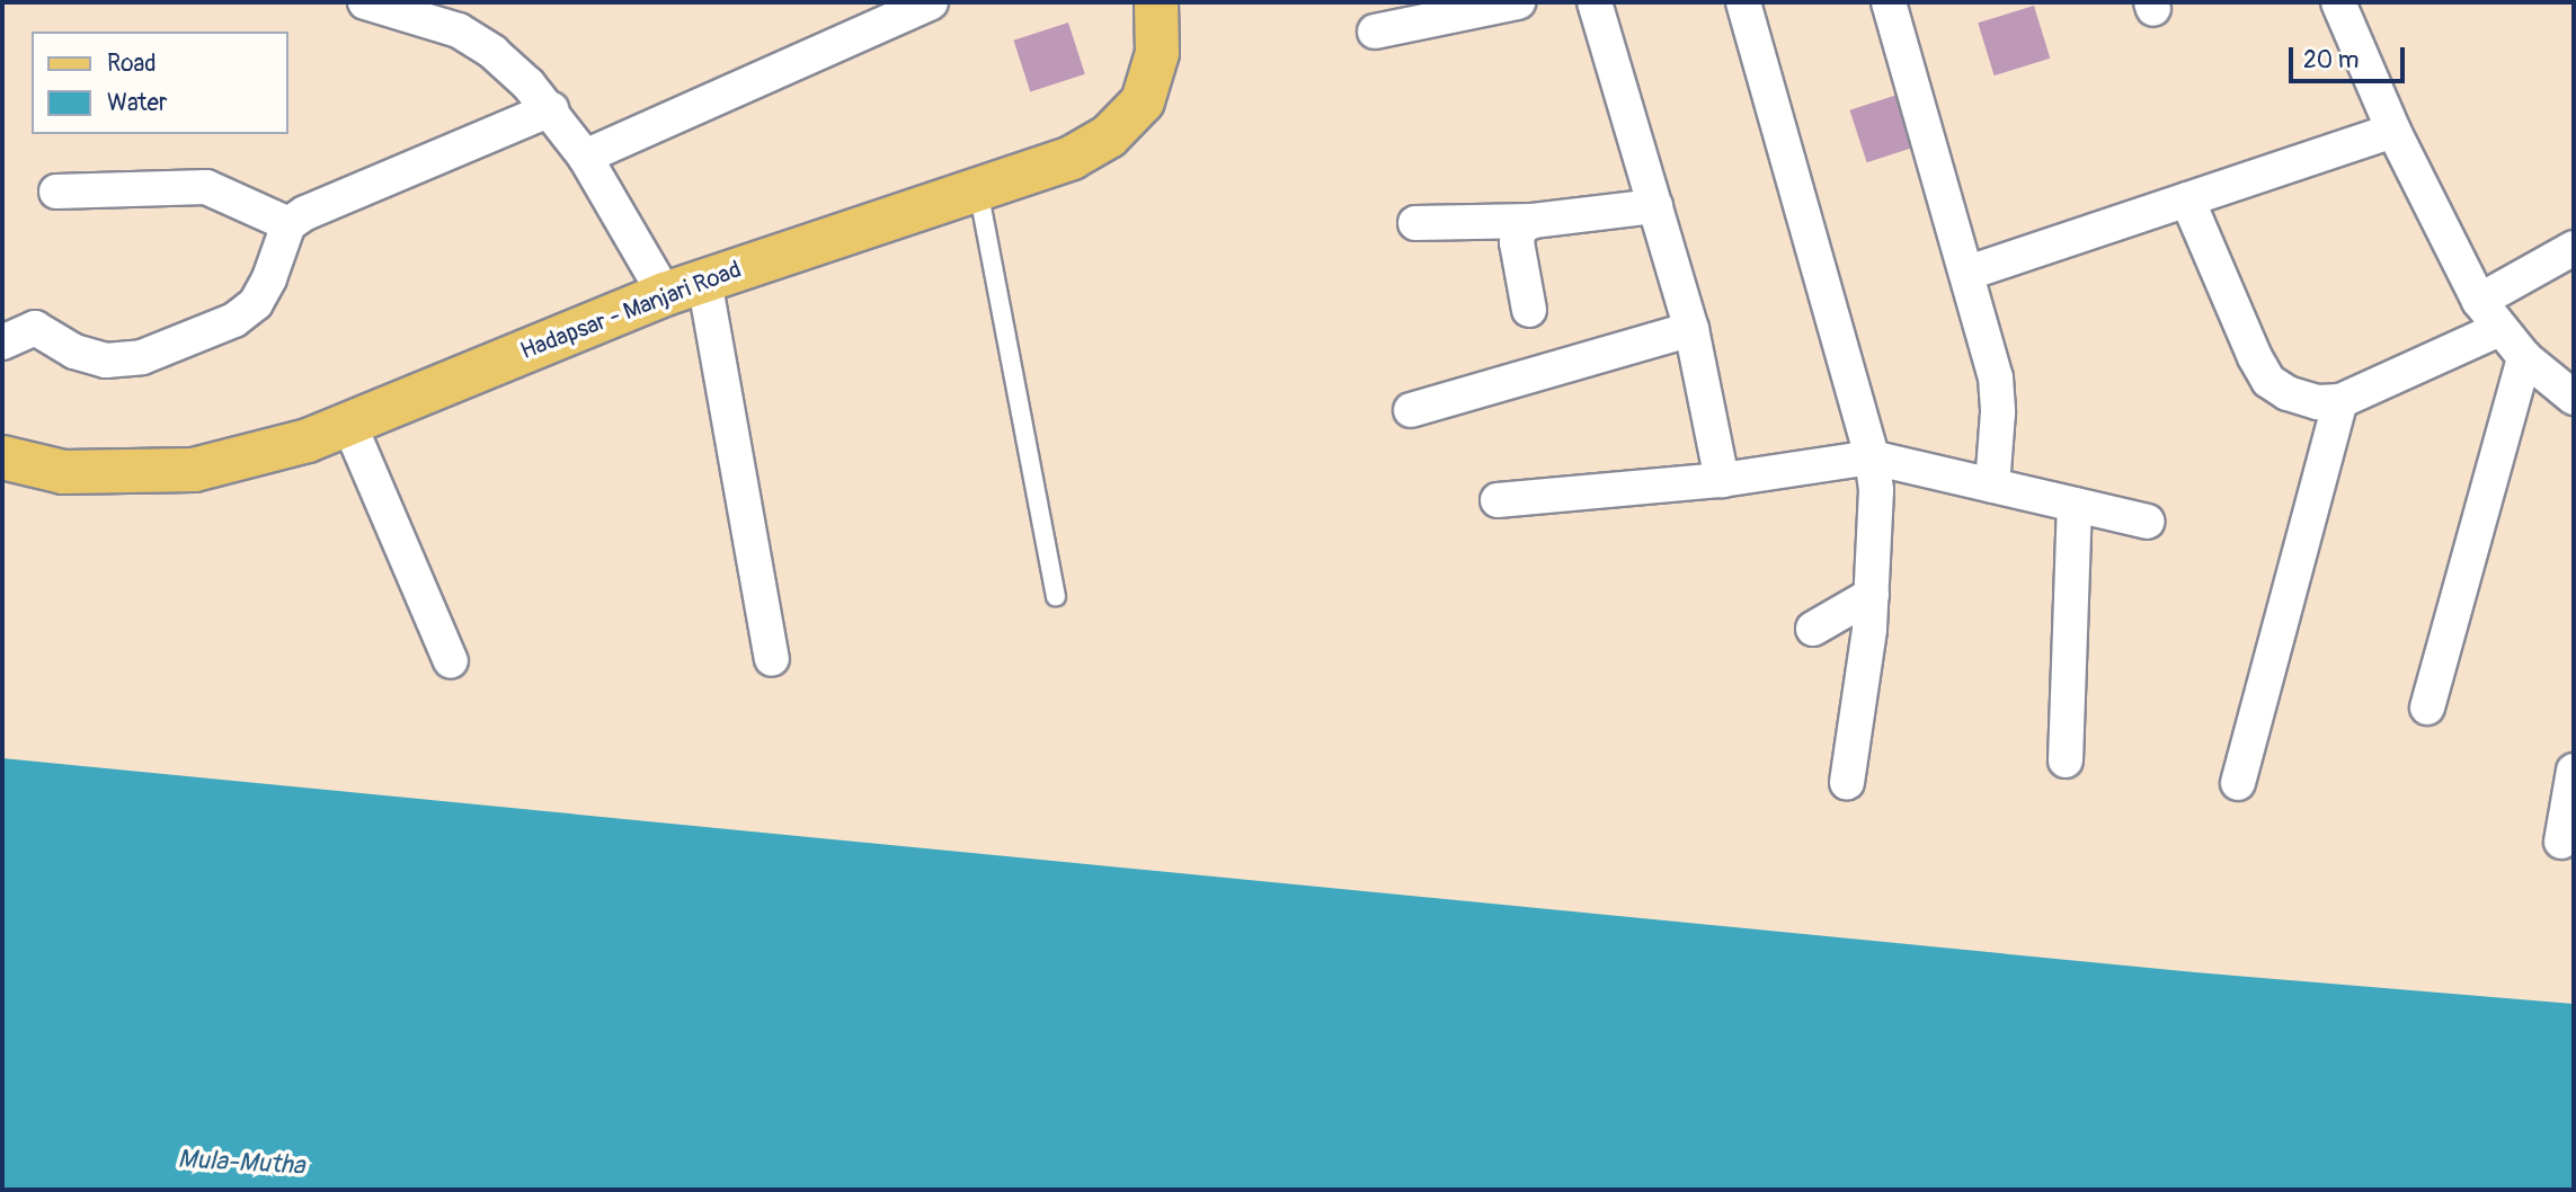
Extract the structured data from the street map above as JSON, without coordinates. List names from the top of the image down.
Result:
{
  "streets": {
    "main road": ["Hadapsar - Manjari Road"]
  },
  "water": ["Mula-Mutha"],
  "legend": ["Road", "Water"],
  "scale_bar": "20 m"
}
